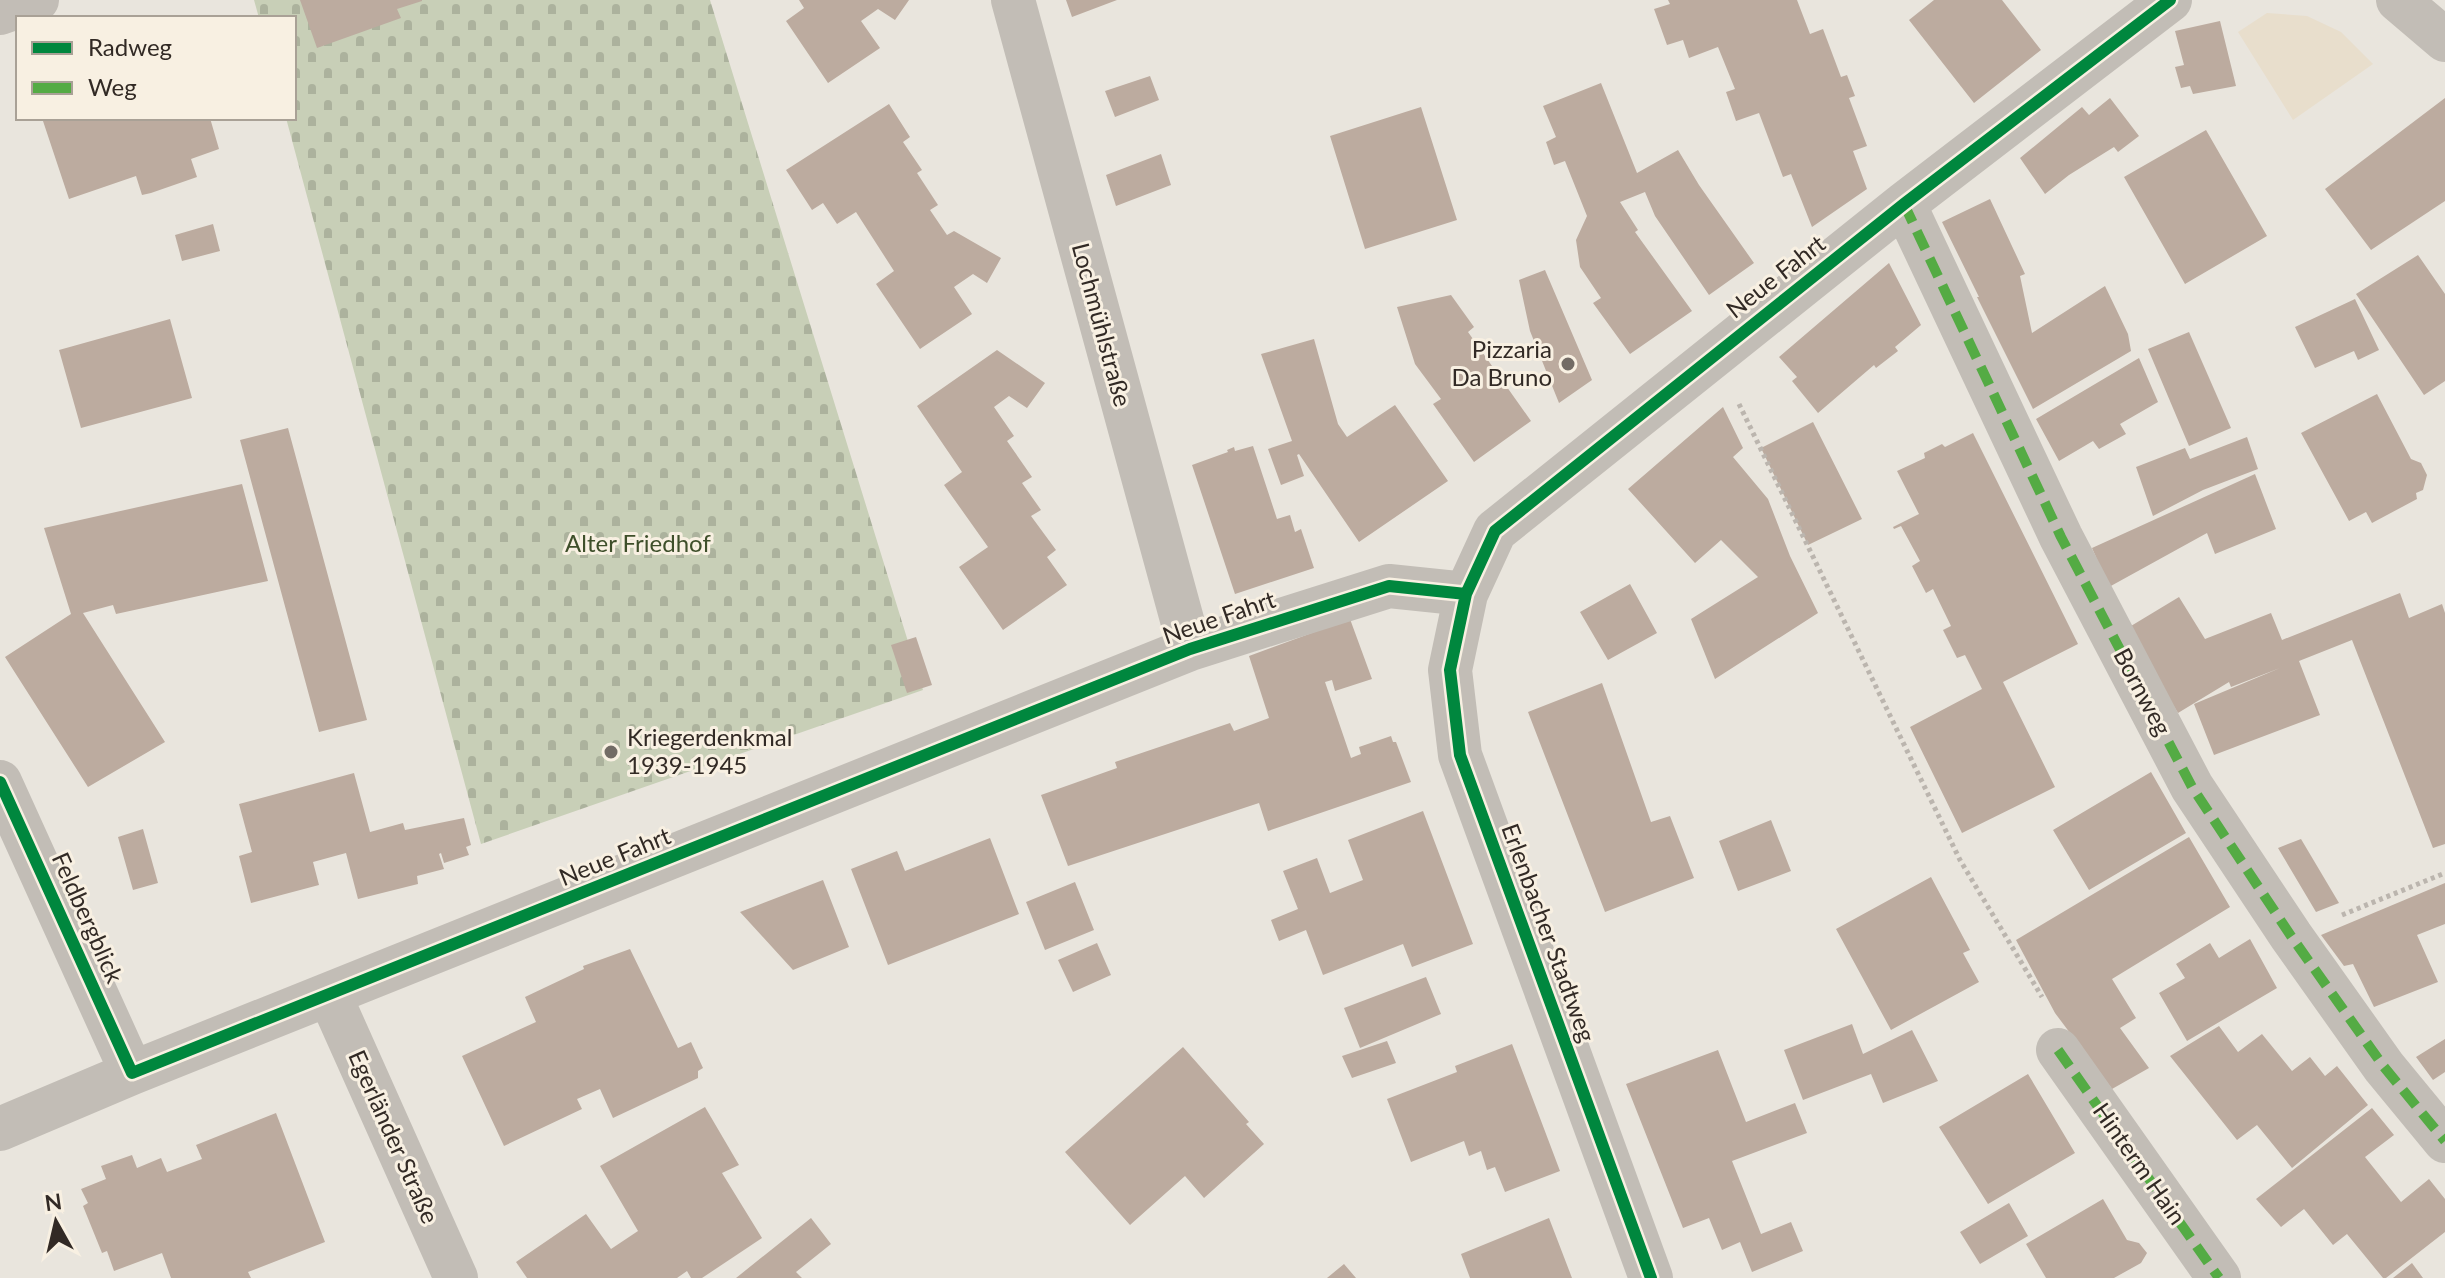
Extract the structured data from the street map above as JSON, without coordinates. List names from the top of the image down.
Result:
{
  "streets": {
    "street": [
      "Neue Fahrt",
      "Lochmühlstraße",
      "Bornweg",
      "Feldbergblick",
      "Erlenbacher Stadtweg",
      "Egerländer Straße",
      "Hinterm Hain"
    ]
  },
  "crossings": [
    ["Neue Fahrt", "Lochmühlstraße"],
    ["Neue Fahrt", "Bornweg"],
    ["Neue Fahrt", "Feldbergblick"],
    ["Neue Fahrt", "Erlenbacher Stadtweg"],
    ["Neue Fahrt", "Egerländer Straße"]
  ],
  "parks": ["Alter Friedhof"],
  "places": ["Pizzaria Da Bruno", "Kriegerdenkmal 1939-1945"],
  "legend": ["Radweg", "Weg"],
  "north": "top"
}
